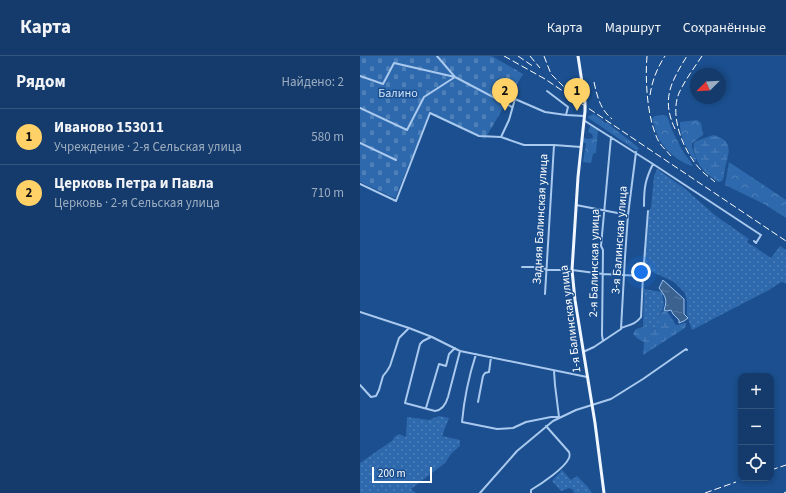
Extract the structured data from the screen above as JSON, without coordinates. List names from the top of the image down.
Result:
{
  "streets": {
    "main road": ["1-я Балинская улица"],
    "street": ["Задняя Балинская улица", "3-я Балинская улица", "2-я Балинская улица"]
  },
  "parks": ["Балино"],
  "scale_bar": "200 m",
  "north": "bottom left",
  "page": {
    "header": "Карта",
    "nav": ["Карта", "Маршрут", "Сохранённые"],
    "heading": ["Рядом", "Найдено: 2"],
    "pins": ["1", "2"],
    "list": [
      {
        "mark": "1",
        "name": "Иваново 153011",
        "note": "Учреждение · 2-я Сельская улица",
        "value": "580 m"
      },
      {
        "mark": "2",
        "name": "Церковь Петра и Павла",
        "note": "Церковь · 2-я Сельская улица",
        "value": "710 m"
      }
    ],
    "map_buttons": ["+", "−"],
    "scale": "200 m"
  }
}
